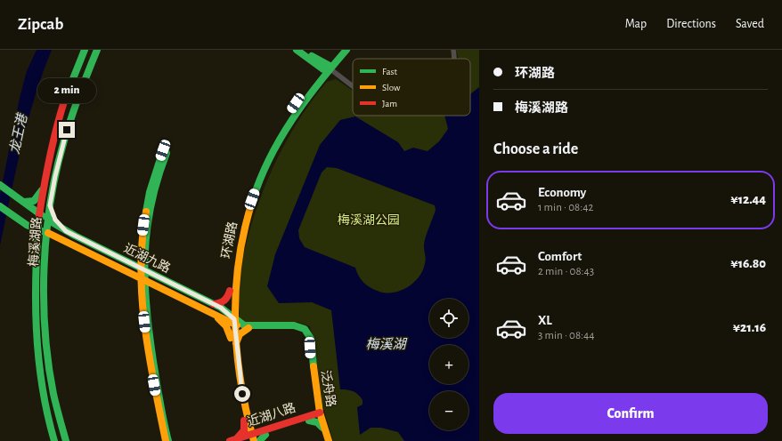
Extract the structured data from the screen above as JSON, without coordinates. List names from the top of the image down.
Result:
{
  "streets": {
    "main road": [
      "环湖路",
      "梅溪湖路",
      "近湖九路",
      "泛舟路",
      "近湖八路"
    ]
  },
  "crossings": [
    ["环湖路", "近湖九路"],
    ["环湖路", "泛舟路"],
    ["环湖路", "近湖八路"],
    ["梅溪湖路", "近湖九路"],
    ["泛舟路", "近湖八路"]
  ],
  "water": ["龙王港", "梅溪湖"],
  "parks": ["梅溪湖公园"],
  "legend": ["Fast", "Slow", "Jam"],
  "page": {
    "header": "Zipcab",
    "nav": ["Map", "Directions", "Saved"],
    "banner": ["环湖路", "梅溪湖路"],
    "bubble": "2 min",
    "heading": "Choose a ride",
    "list": [
      {
        "name": "Economy",
        "note": "1 min · 08:42",
        "value": "¥12.44"
      },
      {
        "name": "Comfort",
        "note": "2 min · 08:43",
        "value": "¥16.80"
      },
      {
        "name": "XL",
        "note": "3 min · 08:44",
        "value": "¥21.16"
      }
    ],
    "map_buttons": ["+", "−"],
    "buttons": "Confirm"
  }
}
